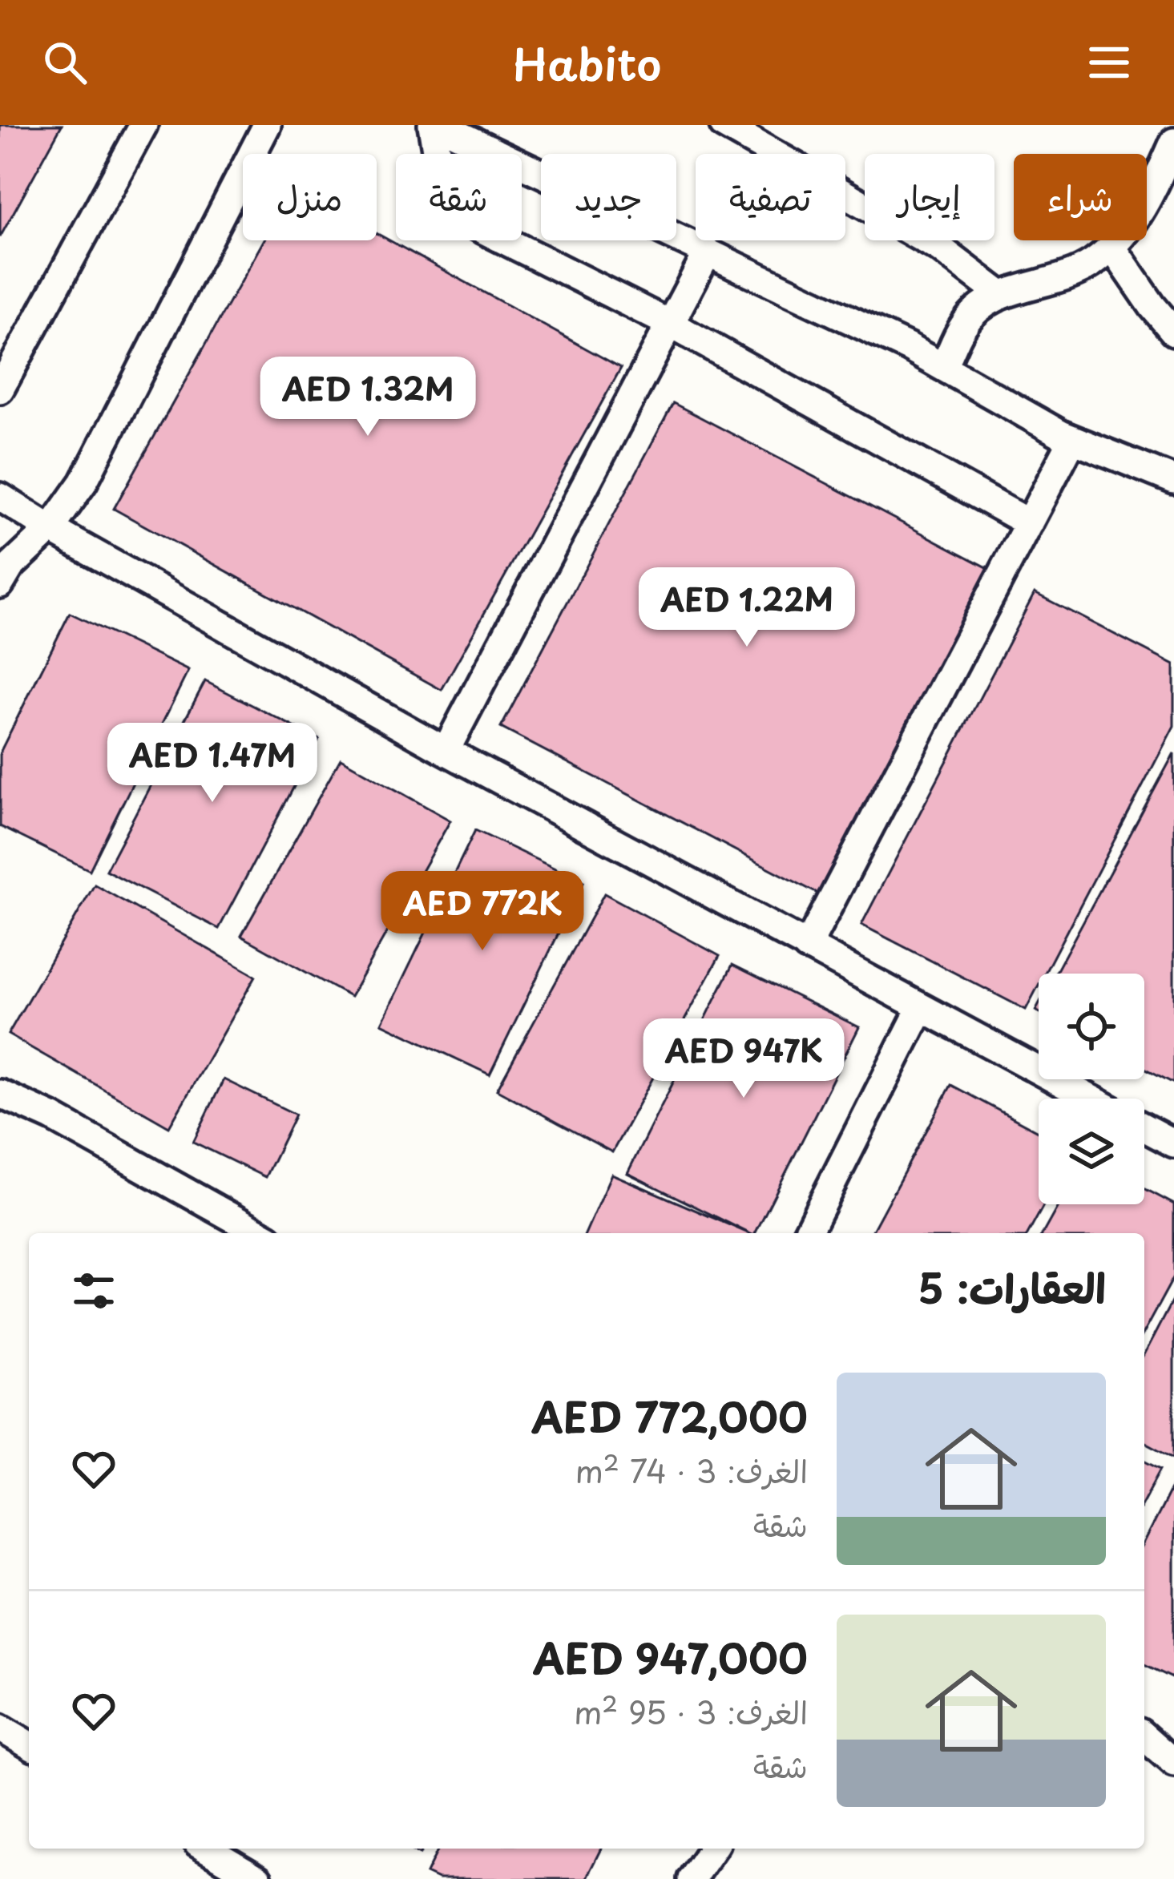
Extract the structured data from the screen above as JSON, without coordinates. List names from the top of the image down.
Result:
{
  "page": {
    "header": "Habito",
    "chip": [
      "شراء",
      "إيجار",
      "تصفية",
      "جديد",
      "شقة",
      "منزل"
    ],
    "price": [
      "AED 1.32M",
      "AED 1.22M",
      "AED 1.47M",
      "AED 772K",
      "AED 947K"
    ],
    "heading": "العقارات: 5",
    "list": [
      {
        "name": "AED 772,000",
        "note": "الغرف: 3 · 74 m² · شقة"
      },
      {
        "name": "AED 947,000",
        "note": "الغرف: 3 · 95 m² · شقة"
      }
    ]
  }
}
